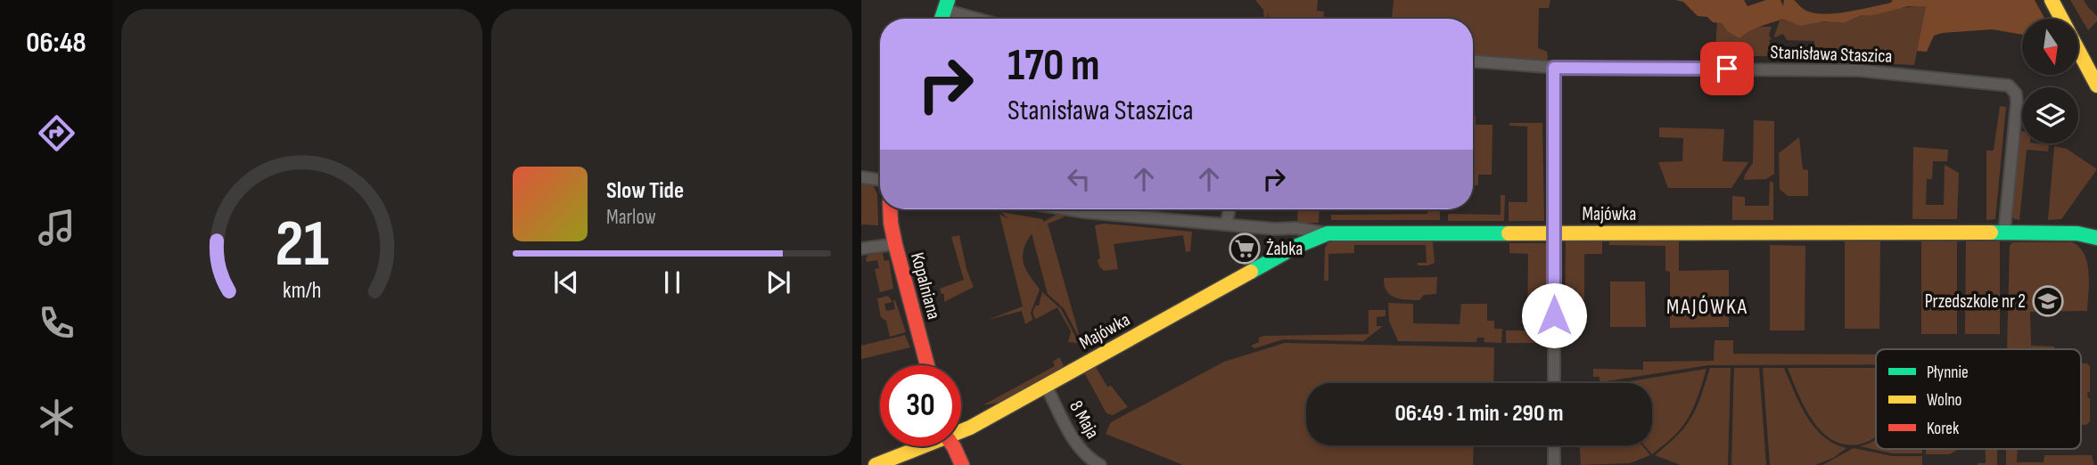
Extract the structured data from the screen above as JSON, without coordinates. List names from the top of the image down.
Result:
{
  "streets": {
    "street": [
      "Stanisława Staszica",
      "Majówka",
      "Kopalniana",
      "8 Maja"
    ]
  },
  "crossings": [
    ["Stanisława Staszica", "Majówka"],
    ["Majówka", "8 Maja"]
  ],
  "districts": ["MAJÓWKA"],
  "places": {
    "supermarket": ["Żabka"],
    "school or university": ["Przedszkole nr 2"]
  },
  "legend": ["Płynnie", "Wolno", "Korek"],
  "north": "bottom",
  "page": {
    "tabs": "06:48",
    "turn": ["170 m", "Stanisława Staszica"],
    "song": ["Slow Tide", "Marlow"],
    "limit": "30",
    "trip": "06:49 · 1 min · 290 m",
    "gauge": ["21", "km/h"]
  }
}
